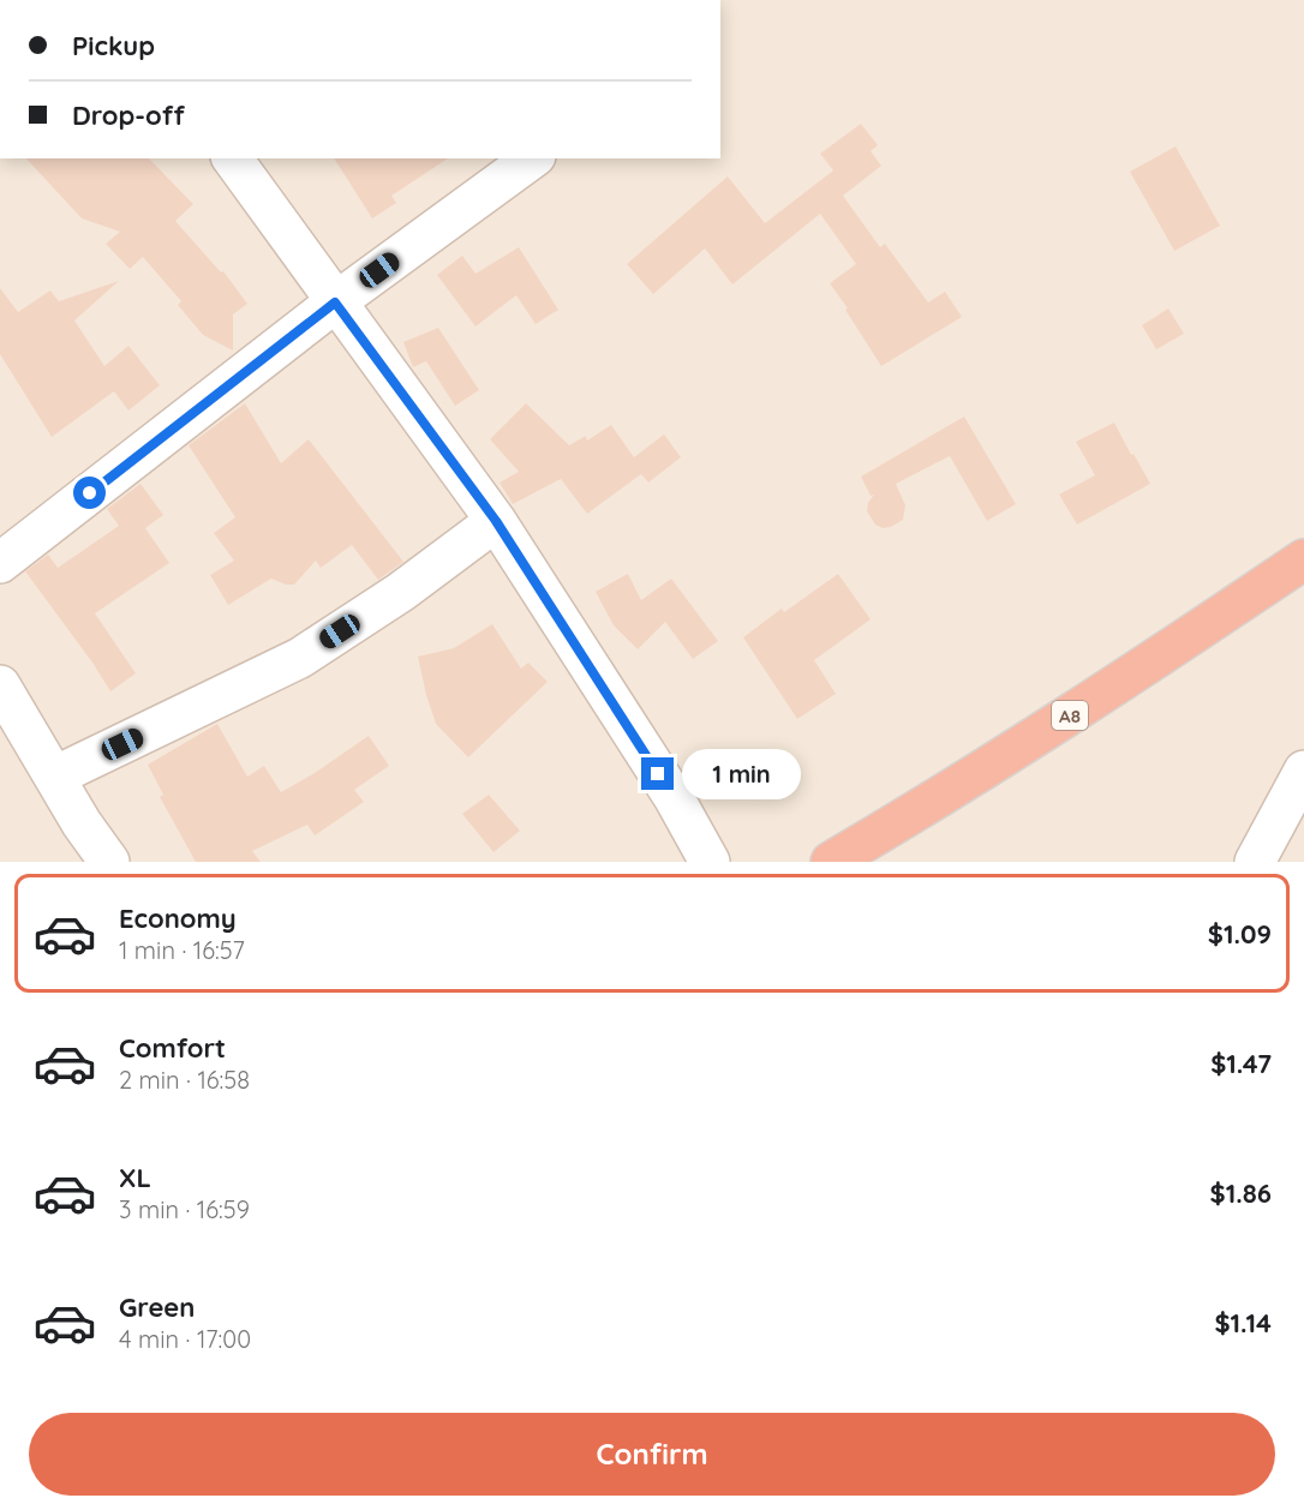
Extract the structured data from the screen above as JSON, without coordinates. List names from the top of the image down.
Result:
{
  "streets": {
    "highway": ["A8"]
  },
  "page": {
    "banner": ["Pickup", "Drop-off"],
    "bubble": "1 min",
    "list": [
      {
        "name": "Economy",
        "note": "1 min · 16:57",
        "value": "$1.09"
      },
      {
        "name": "Comfort",
        "note": "2 min · 16:58",
        "value": "$1.47"
      },
      {
        "name": "XL",
        "note": "3 min · 16:59",
        "value": "$1.86"
      },
      {
        "name": "Green",
        "note": "4 min · 17:00",
        "value": "$1.14"
      }
    ],
    "buttons": "Confirm"
  }
}
